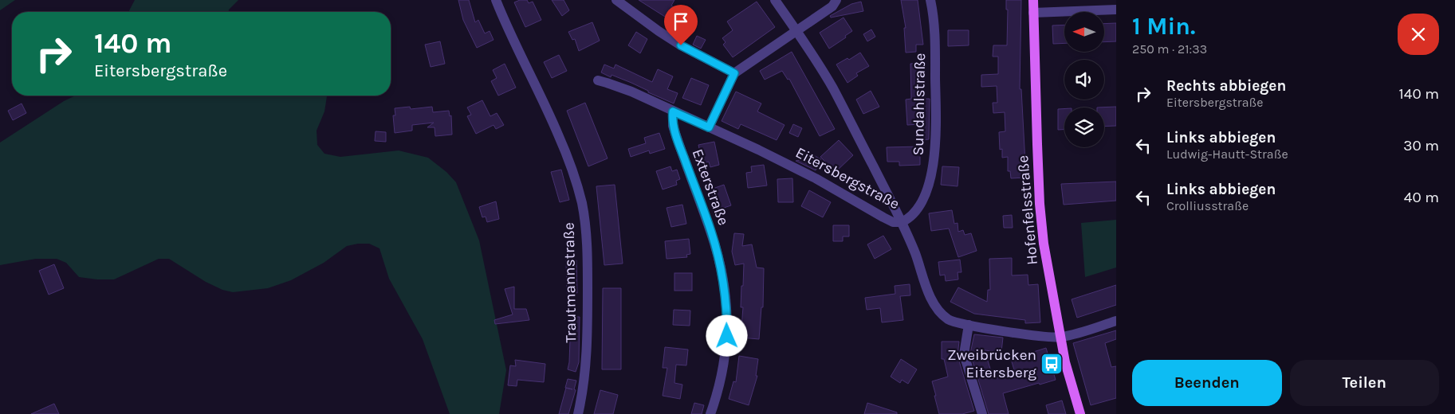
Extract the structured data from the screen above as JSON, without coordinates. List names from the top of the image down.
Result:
{
  "streets": {
    "main road": ["Hofenfelsstraße"],
    "street": [
      "Sundahlstraße",
      "Eitersbergstraße",
      "Exterstraße",
      "Trautmannstraße"
    ]
  },
  "crossings": [
    ["Sundahlstraße", "Eitersbergstraße"],
    ["Eitersbergstraße", "Exterstraße"],
    ["Eitersbergstraße", "Hofenfelsstraße"]
  ],
  "places": {
    "bus stop": ["Zweibrücken Eitersberg"]
  },
  "north": "left",
  "page": {
    "heading": ["1 Min.", "250 m · 21:33"],
    "turn": ["140 m", "Eitersbergstraße"],
    "list": [
      {
        "name": "Rechts abbiegen",
        "note": "Eitersbergstraße",
        "value": "140 m"
      },
      {
        "name": "Links abbiegen",
        "note": "Ludwig-Hautt-Straße",
        "value": "30 m"
      },
      {
        "name": "Links abbiegen",
        "note": "Crolliusstraße",
        "value": "40 m"
      }
    ],
    "buttons": ["Beenden", "Teilen"]
  }
}
